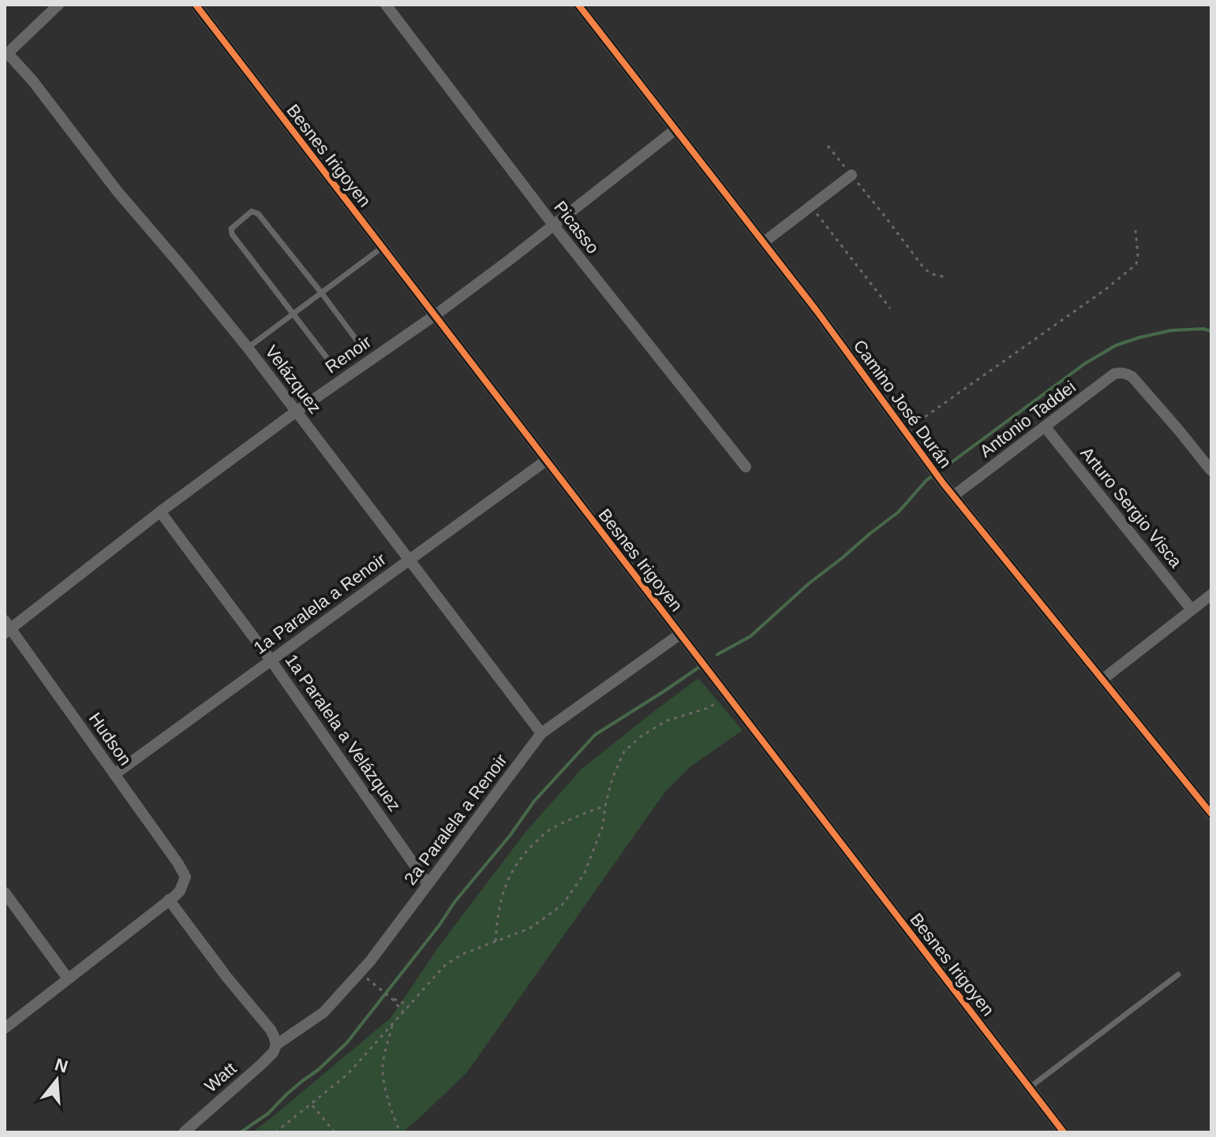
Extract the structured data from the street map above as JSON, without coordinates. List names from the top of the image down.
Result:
{
  "streets": {
    "street": [
      "Besnes Irigoyen",
      "Picasso",
      "Renoir",
      "Velázquez",
      "Camino José Durán",
      "Antonio Taddei",
      "Arturo Sergio Visca",
      "1a Paralela a Renoir",
      "1a Paralela a Velázquez",
      "Hudson",
      "2a Paralela a Renoir",
      "Watt"
    ]
  },
  "crossings": [
    ["Besnes Irigoyen", "Renoir"],
    ["Besnes Irigoyen", "1a Paralela a Renoir"],
    ["Besnes Irigoyen", "2a Paralela a Renoir"],
    ["Picasso", "Renoir"],
    ["Renoir", "Velázquez"],
    ["Renoir", "Camino José Durán"],
    ["Renoir", "1a Paralela a Velázquez"],
    ["Renoir", "Hudson"],
    ["Velázquez", "1a Paralela a Renoir"],
    ["Velázquez", "2a Paralela a Renoir"],
    ["Camino José Durán", "Antonio Taddei"],
    ["Antonio Taddei", "Arturo Sergio Visca"],
    ["1a Paralela a Renoir", "1a Paralela a Velázquez"],
    ["1a Paralela a Renoir", "Hudson"],
    ["1a Paralela a Velázquez", "2a Paralela a Renoir"],
    ["2a Paralela a Renoir", "Watt"]
  ],
  "north": "top"
}
